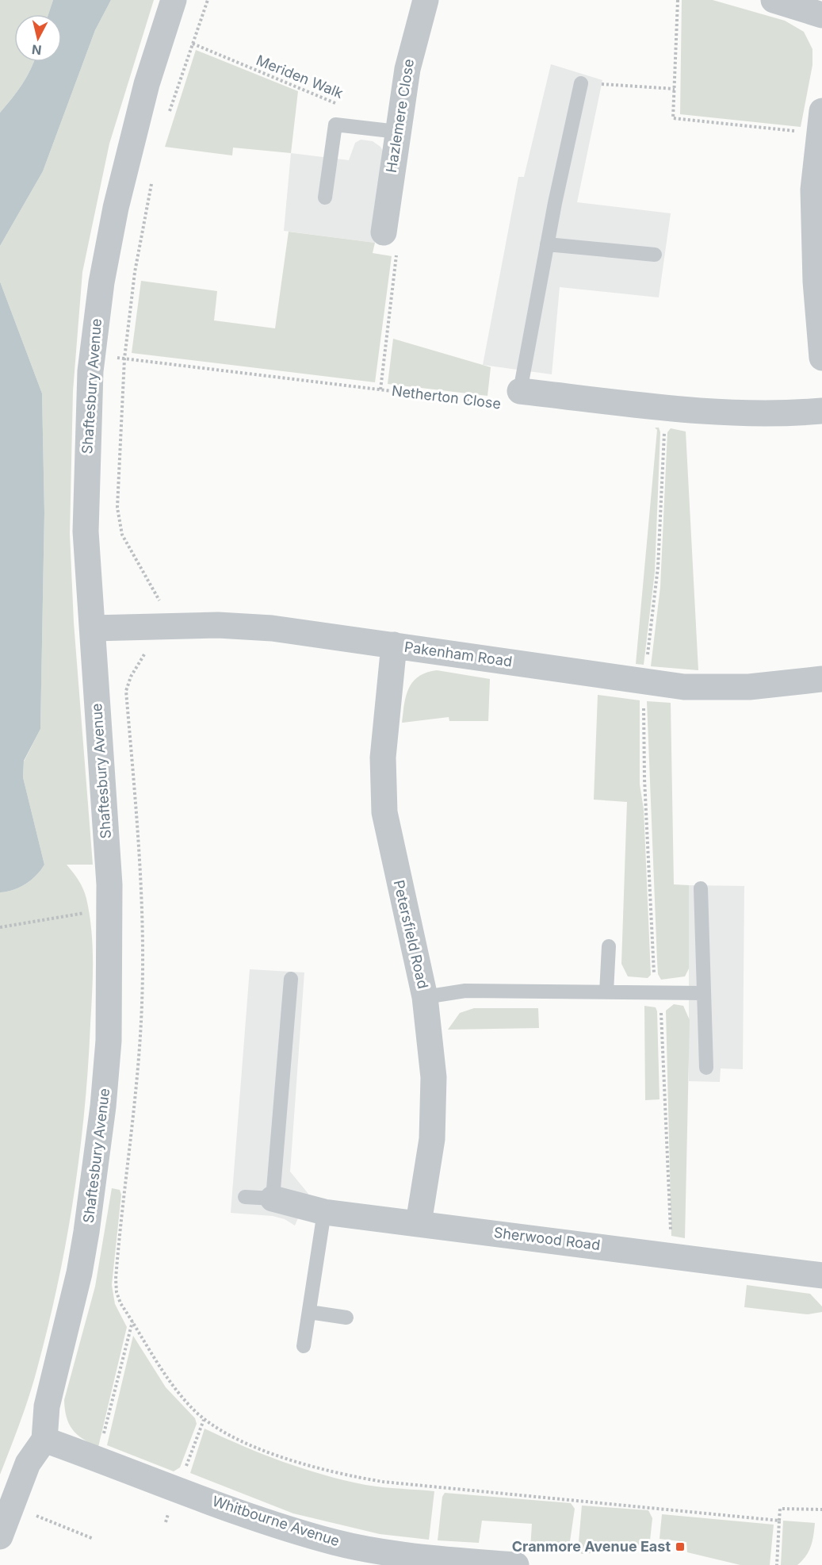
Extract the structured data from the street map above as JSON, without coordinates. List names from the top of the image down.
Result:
{
  "streets": {
    "street": [
      "Hazlemere Close",
      "Shaftesbury Avenue",
      "Netherton Close",
      "Pakenham Road",
      "Petersfield Road",
      "Sherwood Road",
      "Whitbourne Avenue"
    ],
    "path": ["Meriden Walk"]
  },
  "crossings": [
    ["Shaftesbury Avenue", "Netherton Close"],
    ["Shaftesbury Avenue", "Pakenham Road"],
    ["Shaftesbury Avenue", "Whitbourne Avenue"],
    ["Pakenham Road", "Petersfield Road"],
    ["Petersfield Road", "Sherwood Road"]
  ],
  "places": {
    "transit": ["Cranmore Avenue East"]
  },
  "north": "bottom"
}
